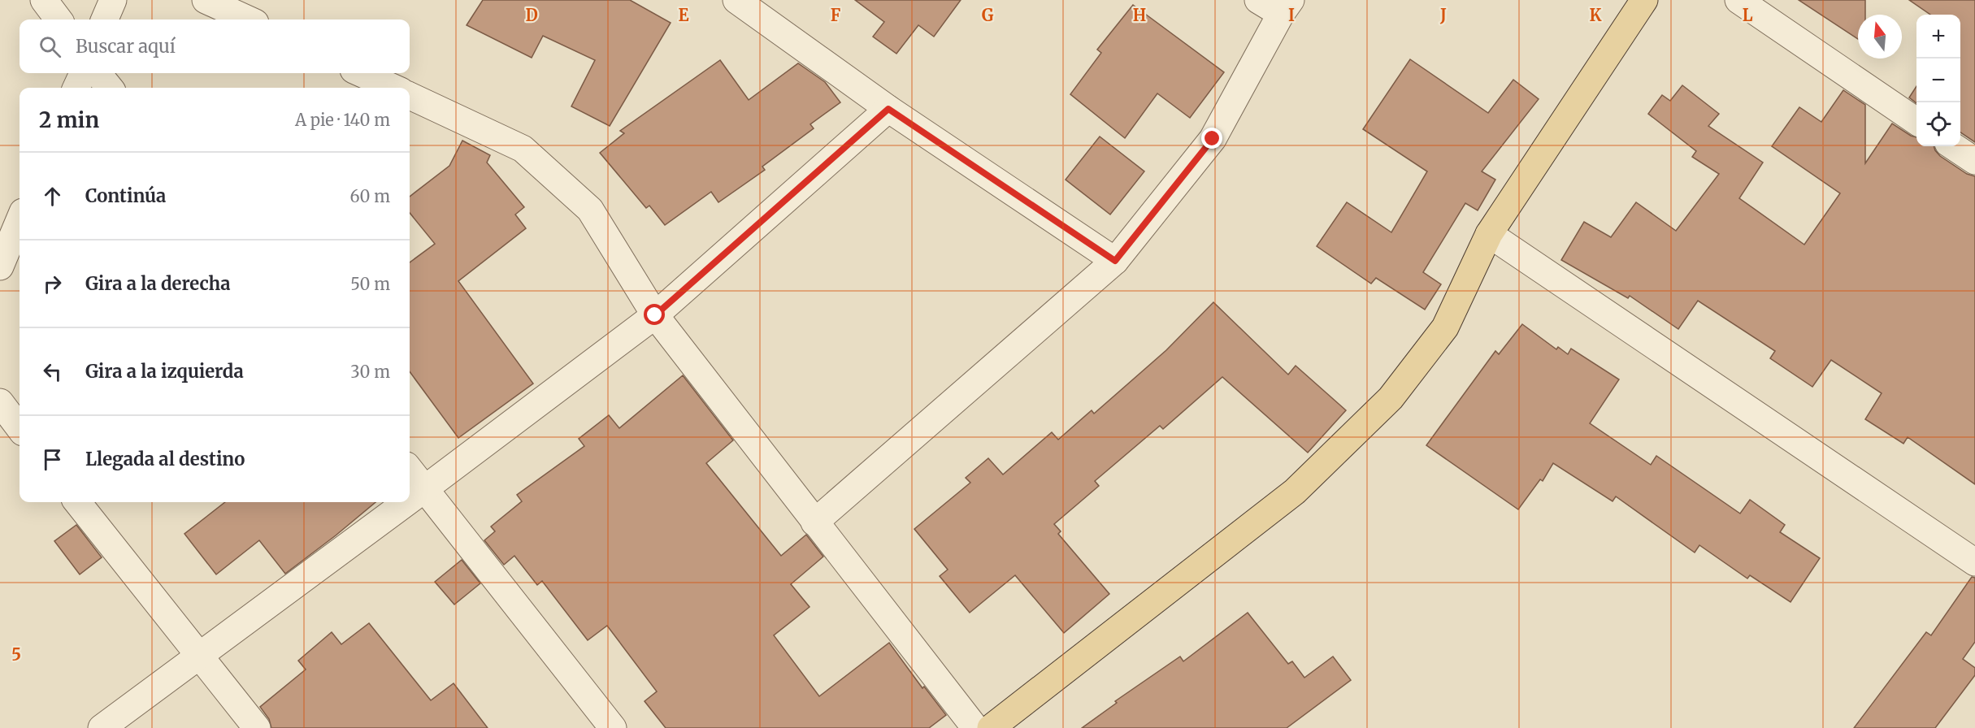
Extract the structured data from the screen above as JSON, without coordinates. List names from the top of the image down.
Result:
{
  "north": "top",
  "page": {
    "map_buttons": ["+", "−"],
    "search": "Buscar aquí",
    "heading": ["2 min", "A pie · 140 m"],
    "list": [
      ["Continúa", "60 m"],
      ["Gira a la derecha", "50 m"],
      ["Gira a la izquierda", "30 m"],
      "Llegada al destino"
    ]
  },
  "grid": {
    "columns": [
      "D",
      "E",
      "F",
      "G",
      "H",
      "I",
      "J",
      "K",
      "L"
    ],
    "rows": ["5"]
  }
}
